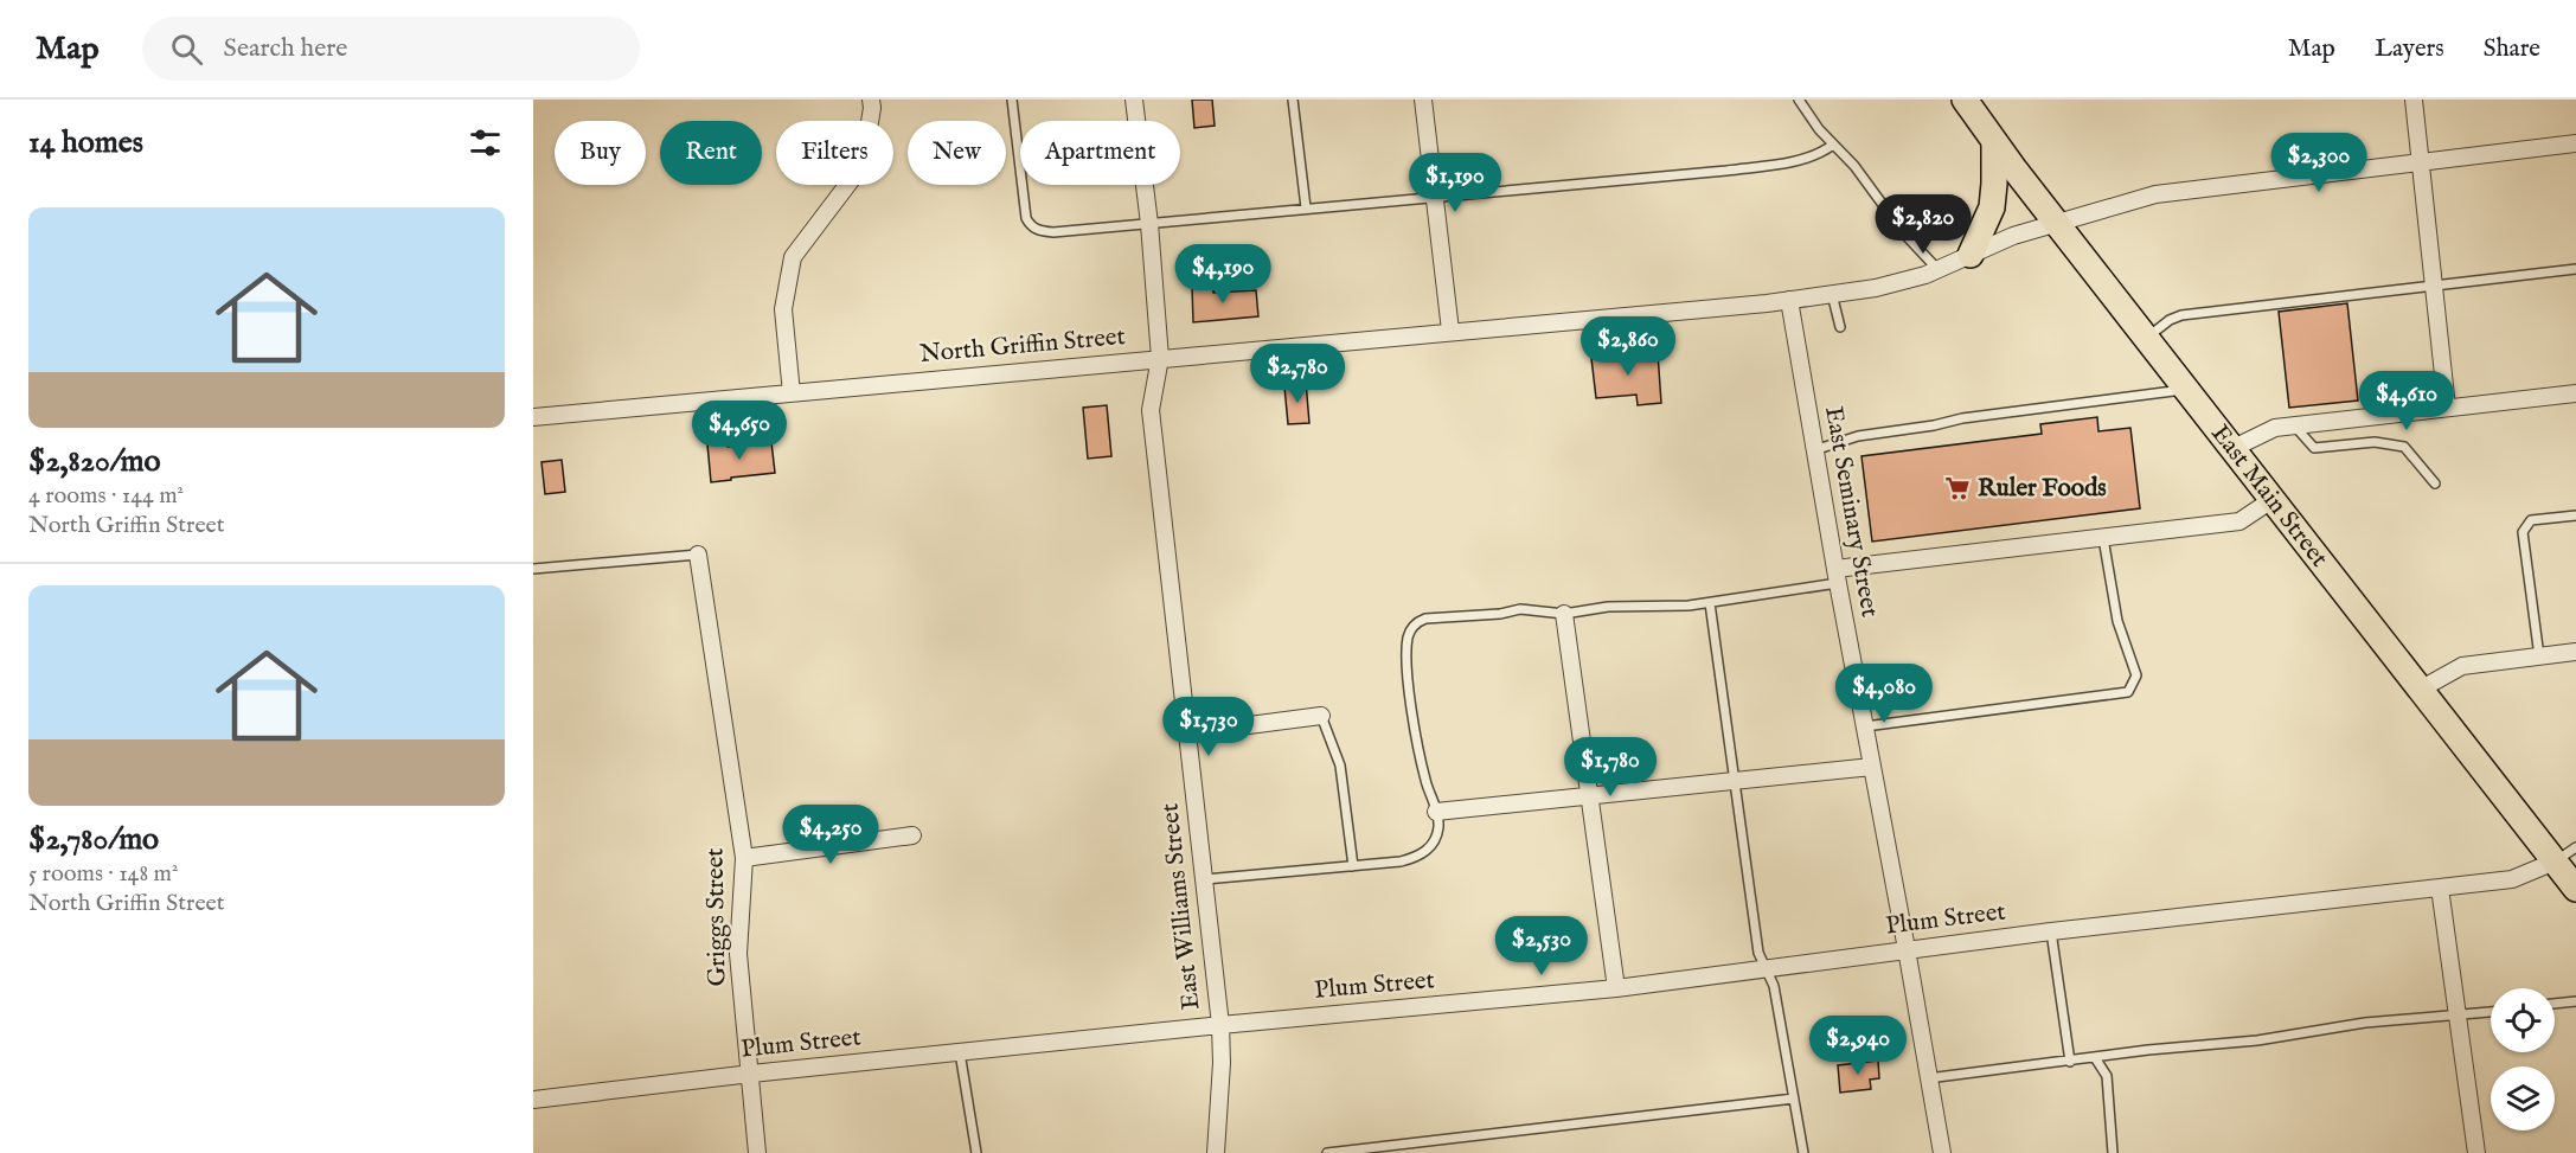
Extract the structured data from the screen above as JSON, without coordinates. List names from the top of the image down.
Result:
{
  "streets": {
    "main road": ["East Main Street"],
    "street": [
      "North Griffin Street",
      "East Seminary Street",
      "East Williams Street",
      "Griggs Street",
      "Plum Street"
    ]
  },
  "crossings": [
    ["North Griffin Street", "East Main Street"],
    ["North Griffin Street", "East Seminary Street"],
    ["North Griffin Street", "East Williams Street"],
    ["East Main Street", "Plum Street"],
    ["East Seminary Street", "Plum Street"],
    ["East Williams Street", "Plum Street"],
    ["Griggs Street", "Plum Street"]
  ],
  "places": {
    "supermarket": ["Ruler Foods"]
  },
  "page": {
    "header": "Map",
    "search": "Search here",
    "nav": ["Map", "Layers", "Share"],
    "heading": "14 homes",
    "chip": [
      "Buy",
      "Rent",
      "Filters",
      "New",
      "Apartment"
    ],
    "price": [
      "$2,300",
      "$1,190",
      "$2,820",
      "$4,190",
      "$2,860",
      "$2,780",
      "$4,610",
      "$4,650",
      "$4,080",
      "$1,730",
      "$1,780",
      "$4,250",
      "$2,530",
      "$2,940"
    ],
    "list": [
      {
        "name": "$2,820/mo",
        "note": "4 rooms · 144 m² · North Griffin Street"
      },
      {
        "name": "$2,780/mo",
        "note": "5 rooms · 148 m² · North Griffin Street"
      }
    ]
  }
}
